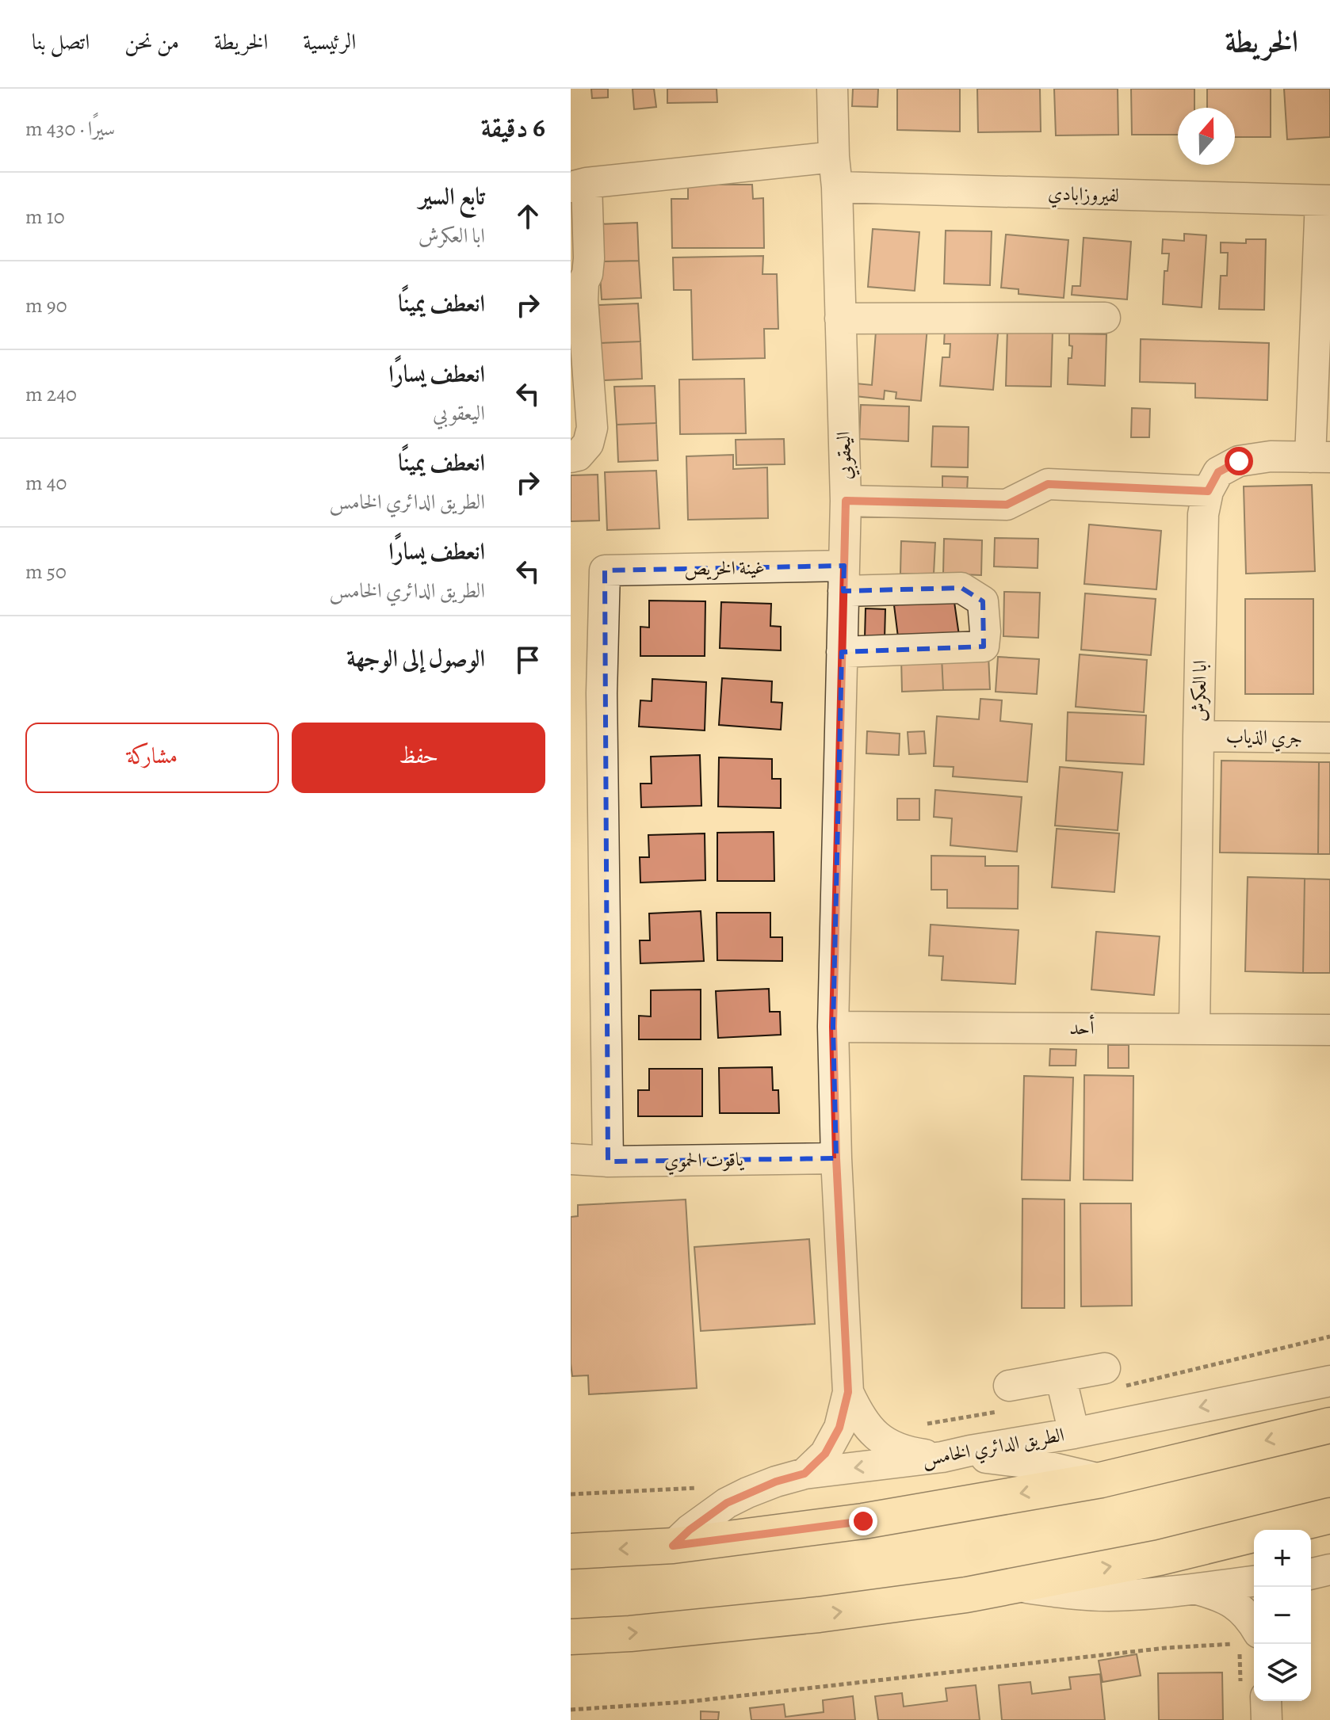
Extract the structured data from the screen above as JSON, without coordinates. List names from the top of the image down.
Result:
{
  "streets": {
    "street": [
      "لفيروزابادي",
      "اليعقوبي",
      "غينة الخريص",
      "ابا العكرش",
      "جري الذياب",
      "أحد",
      "ياقوت الحموي",
      "الطريق الدائري الخامس"
    ]
  },
  "crossings": [
    ["لفيروزابادي", "اليعقوبي"],
    ["اليعقوبي", "غينة الخريص"],
    ["اليعقوبي", "أحد"],
    ["اليعقوبي", "ياقوت الحموي"],
    ["اليعقوبي", "الطريق الدائري الخامس"],
    ["غينة الخريص", "ياقوت الحموي"],
    ["ابا العكرش", "جري الذياب"],
    ["ابا العكرش", "أحد"]
  ],
  "north": "top",
  "page": {
    "header": "الخريطة",
    "nav": [
      "الرئيسية",
      "الخريطة",
      "من نحن",
      "اتصل بنا"
    ],
    "heading": ["6 دقيقة", "سيرًا · 430 m"],
    "list": [
      ["تابع السير", "ابا العكرش", "10 m"],
      ["انعطف يمينًا", "90 m"],
      ["انعطف يسارًا", "اليعقوبي", "240 m"],
      ["انعطف يمينًا", "الطريق الدائري الخامس", "40 m"],
      ["انعطف يسارًا", "الطريق الدائري الخامس", "50 m"],
      "الوصول إلى الوجهة"
    ],
    "buttons": ["حفظ", "مشاركة"],
    "map_buttons": ["+", "−"]
  }
}
